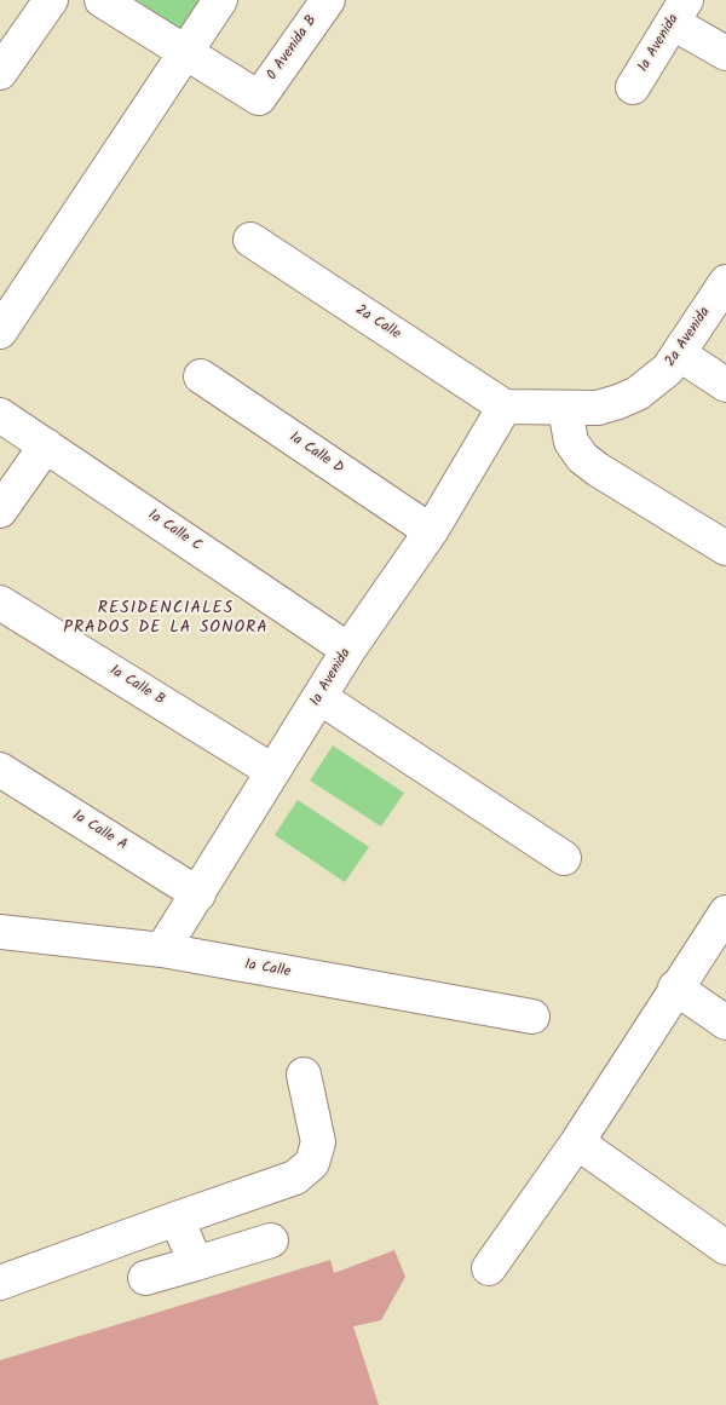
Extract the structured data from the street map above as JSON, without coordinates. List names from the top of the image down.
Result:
{
  "streets": {
    "street": [
      "1a Avenida",
      "0 Avenida B",
      "2a Calle",
      "2a Avenida",
      "1a Calle D",
      "1a Calle C",
      "1a Calle B",
      "1a Calle A",
      "1a Calle"
    ]
  },
  "crossings": [
    ["1a Avenida", "2a Calle"],
    ["1a Avenida", "2a Avenida"],
    ["1a Avenida", "1a Calle D"],
    ["1a Avenida", "1a Calle C"],
    ["1a Avenida", "1a Calle B"],
    ["1a Avenida", "1a Calle A"],
    ["1a Avenida", "1a Calle"],
    ["2a Calle", "2a Avenida"]
  ],
  "districts": ["RESIDENCIALES PRADOS DE LA SONORA"]
}
